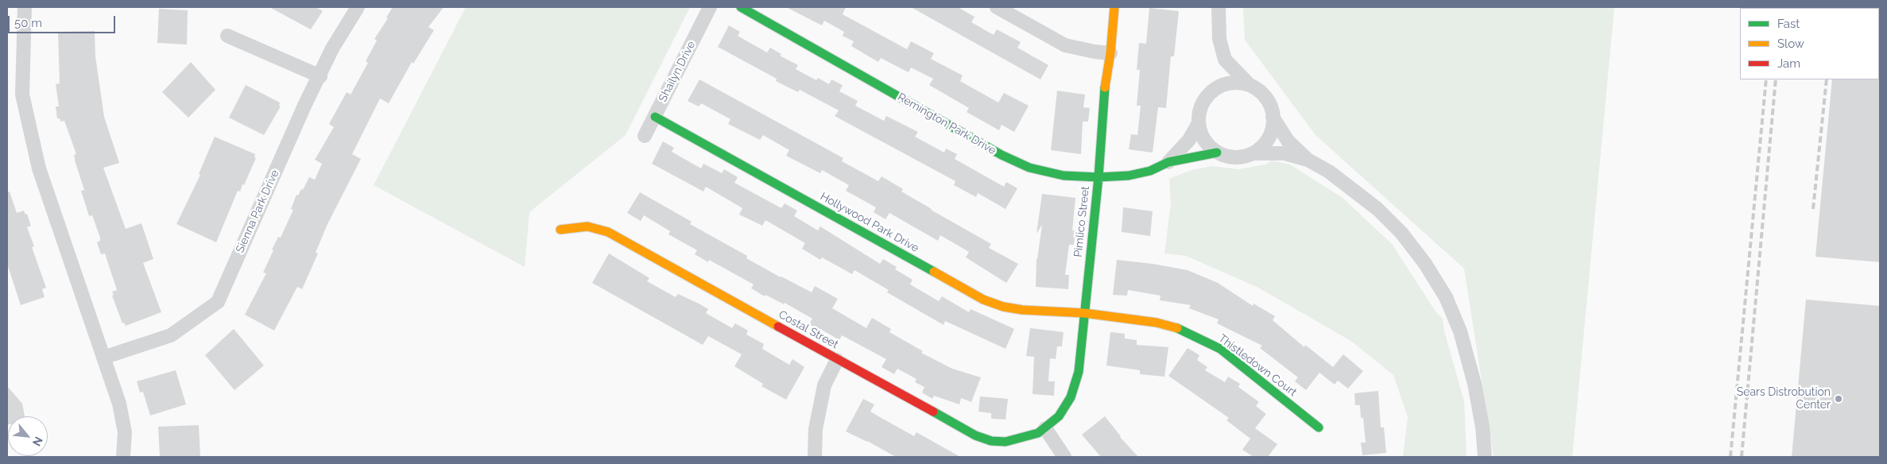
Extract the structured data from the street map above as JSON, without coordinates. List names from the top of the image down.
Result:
{
  "streets": {
    "street": [
      "Shailyn Drive",
      "Remington Park Drive",
      "Sienna Park Drive",
      "Pimlico Street",
      "Hollywood Park Drive",
      "Costal Street",
      "Thistledown Court"
    ]
  },
  "crossings": [
    ["Shailyn Drive", "Hollywood Park Drive"],
    ["Remington Park Drive", "Pimlico Street"],
    ["Pimlico Street", "Hollywood Park Drive"],
    ["Pimlico Street", "Costal Street"],
    ["Pimlico Street", "Thistledown Court"],
    ["Hollywood Park Drive", "Thistledown Court"]
  ],
  "places": ["Sears Distrobution Center"],
  "legend": ["Fast", "Slow", "Jam"],
  "scale_bar": "50 m",
  "north": "bottom right"
}
